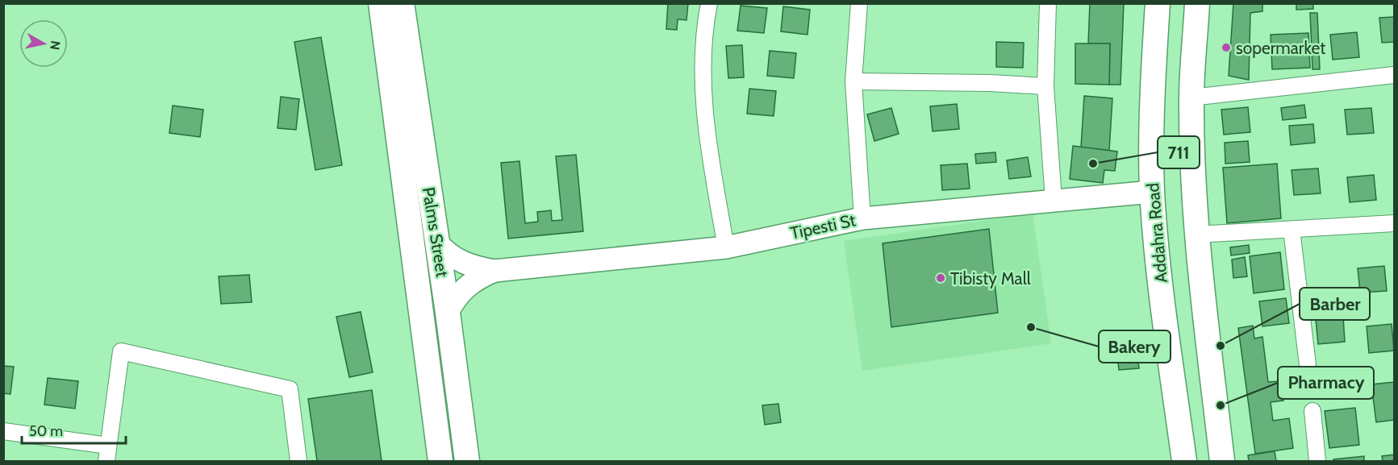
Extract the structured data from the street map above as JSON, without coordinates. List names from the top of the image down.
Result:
{
  "streets": {
    "main road": ["Tipesti St", "Palms Street", "Addahra Road"]
  },
  "crossings": [
    ["Tipesti St", "Addahra Road"]
  ],
  "places": [
    "sopermarket",
    "711",
    "Tibisty Mall",
    "Bakery",
    "Barber",
    "Pharmacy"
  ],
  "scale_bar": "50 m",
  "north": "right"
}
